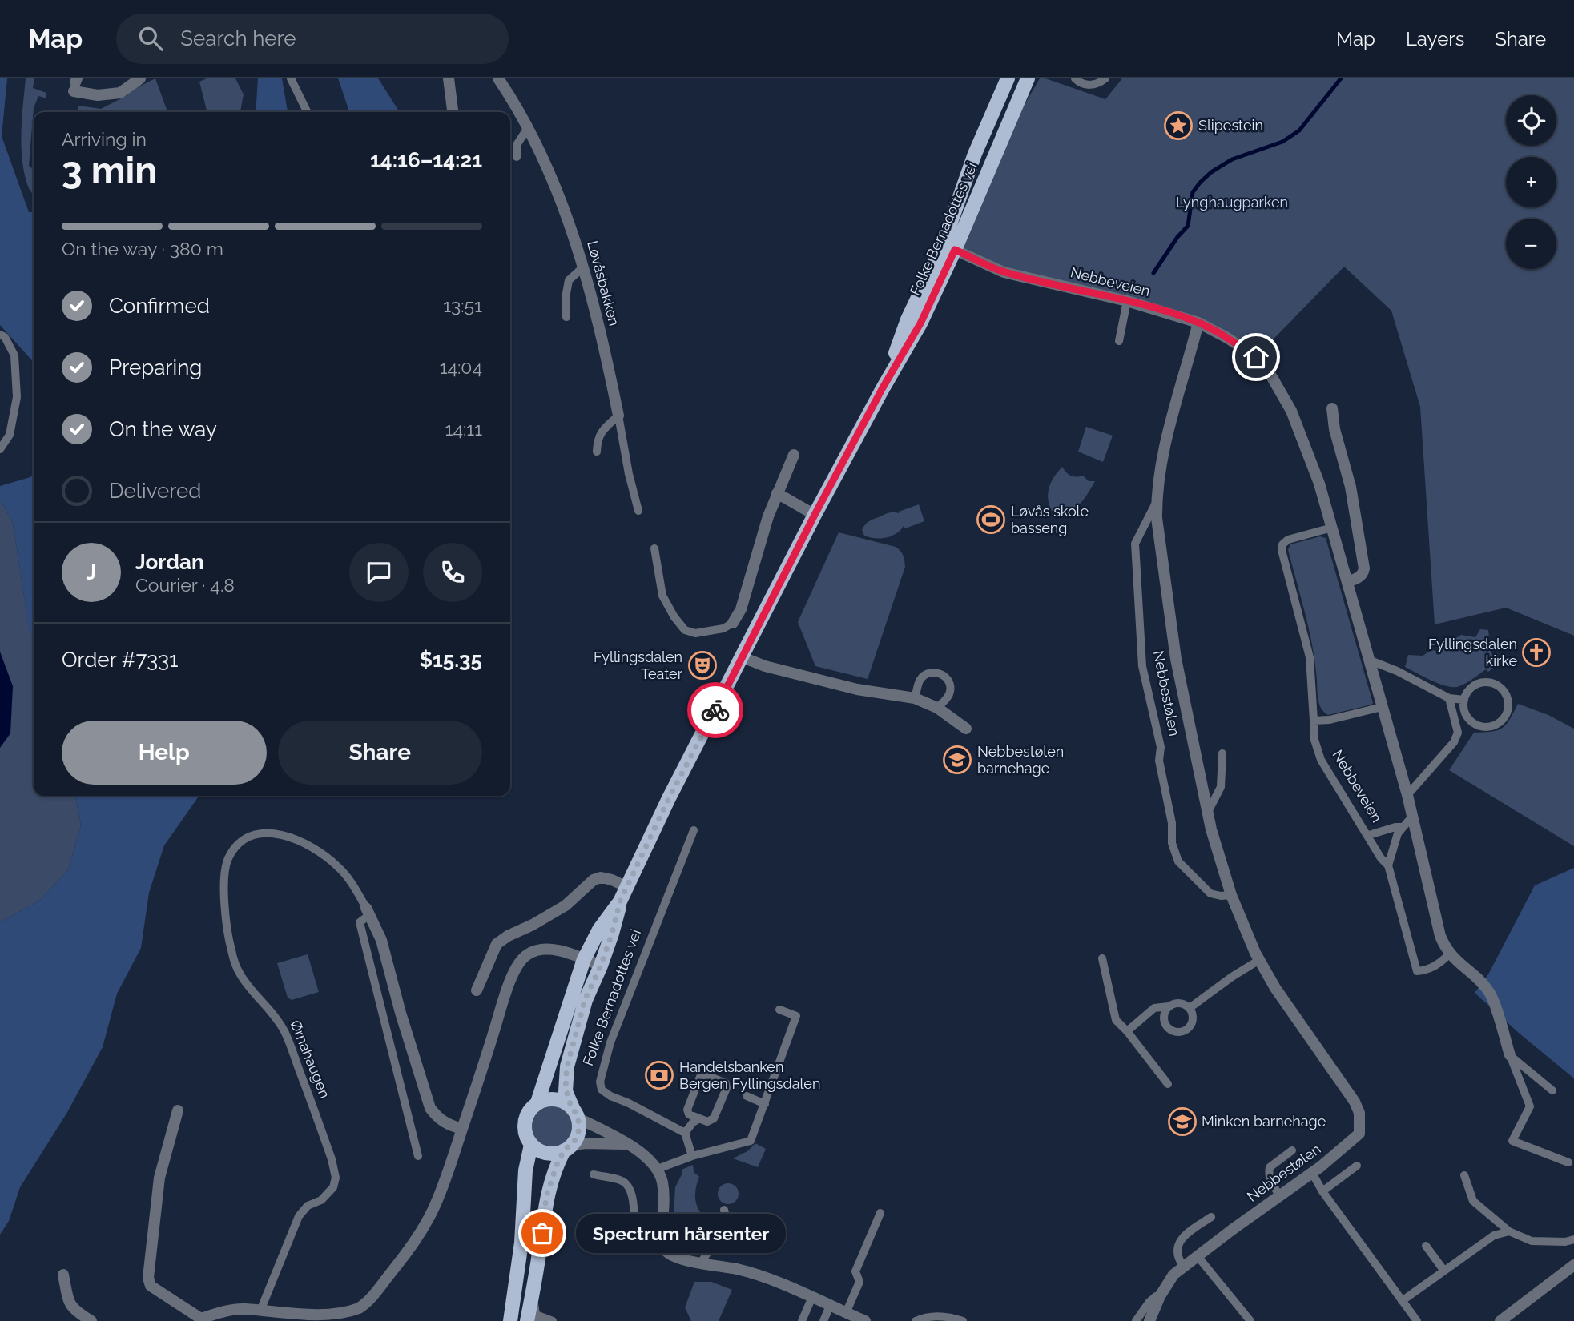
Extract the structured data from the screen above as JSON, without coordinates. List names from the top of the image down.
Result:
{
  "streets": {
    "main road": ["Folke Bernadottes vei"],
    "street": [
      "Nebbeveien",
      "Løvåsbakken",
      "Nebbestølen",
      "Ørnahaugen"
    ]
  },
  "crossings": [
    ["Folke Bernadottes vei", "Nebbeveien"],
    ["Nebbeveien", "Nebbestølen"]
  ],
  "parks": ["Lynghaugparken"],
  "places": {
    "place": ["Slipestein"],
    "sports": ["Løvås skole basseng"],
    "church": ["Fyllingsdalen kirke"],
    "theatre": ["Fyllingsdalen Teater"],
    "school or university": ["Nebbestølen barnehage", "Minken barnehage"],
    "bank": ["Handelsbanken Bergen Fyllingsdalen"],
    "other": ["Spectrum hårsenter"]
  },
  "page": {
    "header": "Map",
    "search": "Search here",
    "nav": ["Map", "Layers", "Share"],
    "map_buttons": ["+", "−"],
    "heading": ["3 min", "Arriving in", "14:16–14:21"],
    "panel": [
      "Jordan",
      "Courier · 4.8",
      "Order #7331",
      "$15.35"
    ],
    "bar": "On the way · 380 m",
    "list": [
      ["Confirmed", "13:51"],
      ["Preparing", "14:04"],
      ["On the way", "14:11"],
      "Delivered"
    ],
    "round": "J",
    "buttons": ["Help", "Share"],
    "bubble": "Spectrum hårsenter"
  }
}
